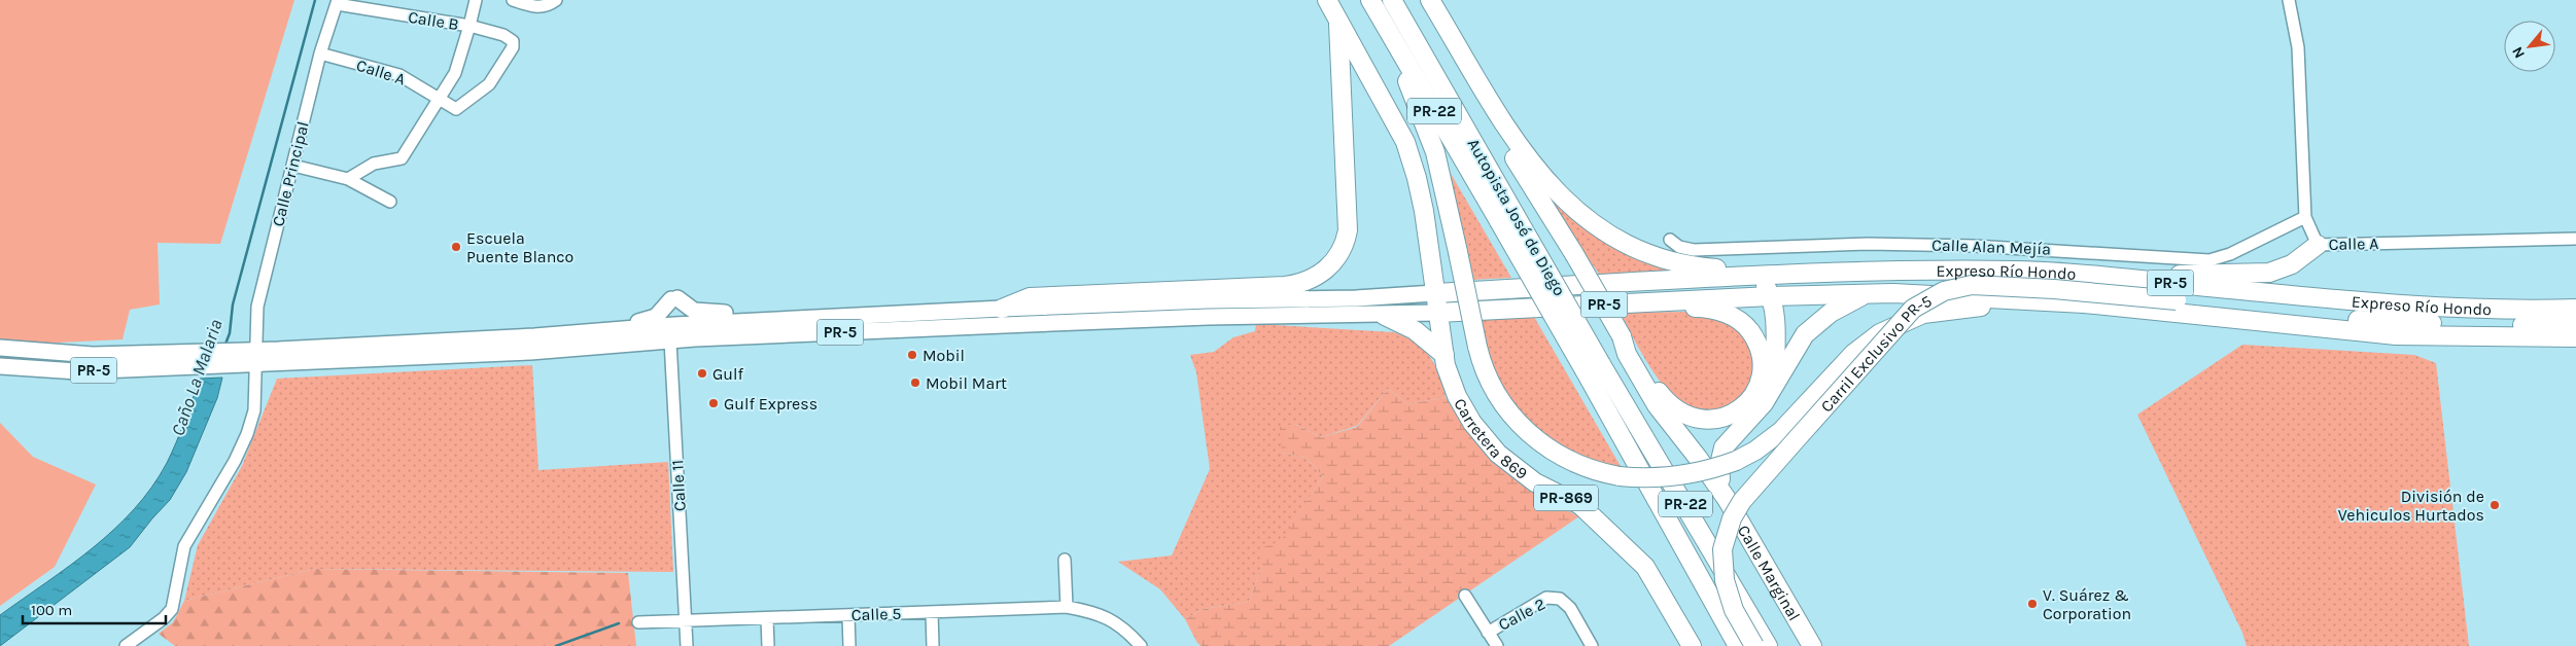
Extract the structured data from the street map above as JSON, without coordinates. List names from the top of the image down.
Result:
{
  "streets": {
    "highway": [
      "PR-22",
      "Autopista José de Diego",
      "Expreso Río Hondo",
      "PR-5",
      "Carril Exclusivo PR-5",
      "Carretera 869",
      "PR-869",
      "Calle Marginal"
    ],
    "street": [
      "Calle B",
      "Calle A",
      "Calle Principal",
      "Calle Alan Mejía",
      "Calle 11",
      "Calle 5",
      "Calle 2"
    ]
  },
  "crossings": [
    ["Calle B", "Calle A"],
    ["Calle B", "Calle Principal"],
    ["Calle A", "Calle Principal"],
    ["Calle A", "Calle Alan Mejía"],
    ["Calle Principal", "PR-5"],
    ["Expreso Río Hondo", "PR-5"],
    ["Expreso Río Hondo", "Carretera 869"],
    ["PR-5", "Carretera 869"],
    ["PR-5", "Calle 11"],
    ["Calle 11", "Calle 5"]
  ],
  "water": ["Caño La Malaria"],
  "places": [
    "Escuela Puente Blanco",
    "Mobil",
    "Gulf",
    "Mobil Mart",
    "Gulf Express",
    "División de Vehiculos Hurtados",
    "V. Suárez & Corporation"
  ],
  "scale_bar": "100 m",
  "north": "bottom left"
}
